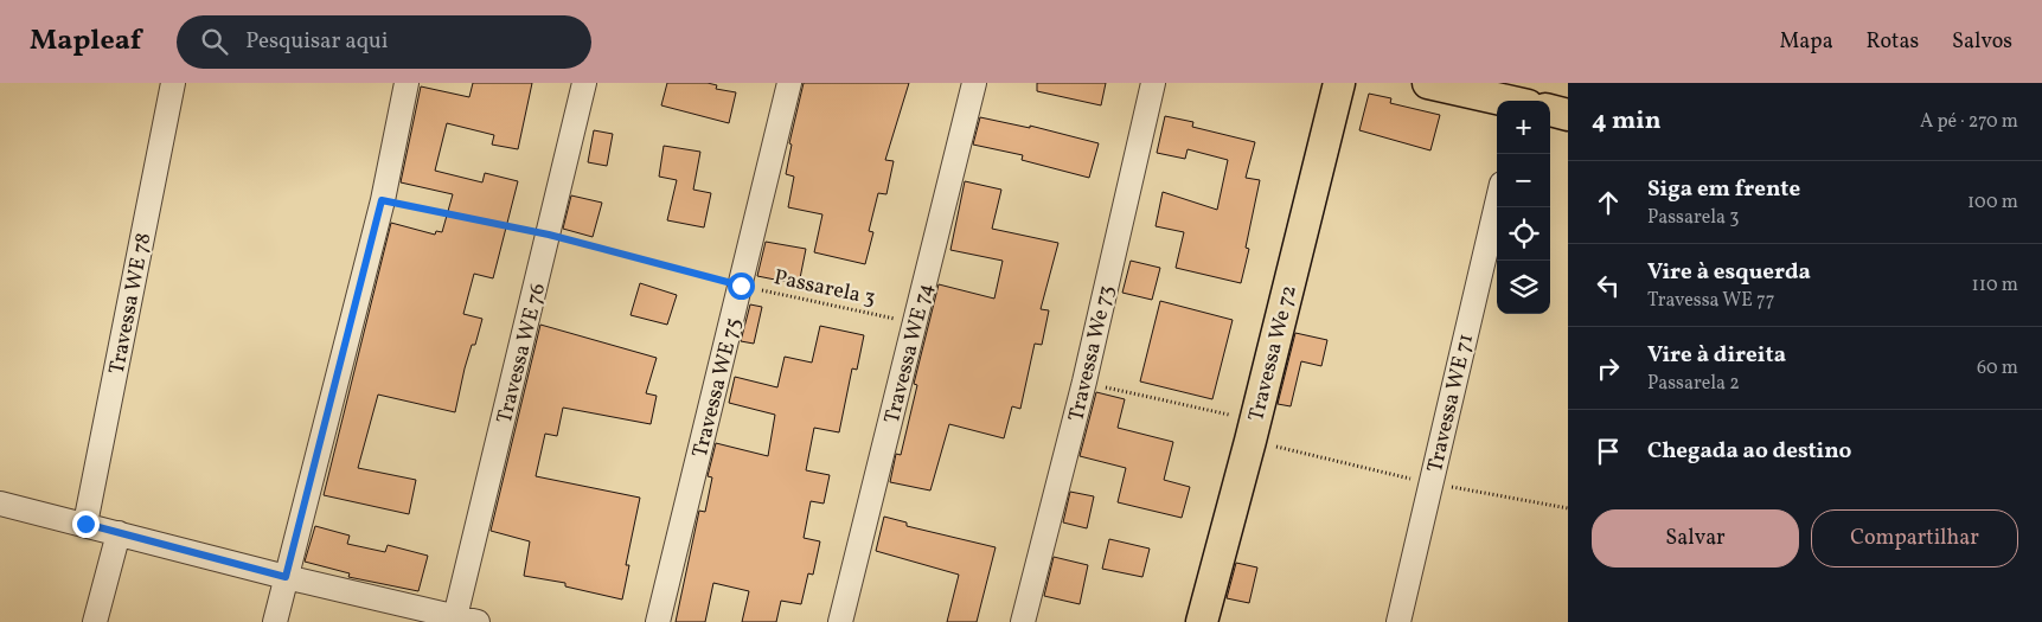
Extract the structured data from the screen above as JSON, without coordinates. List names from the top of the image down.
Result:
{
  "streets": {
    "main road": ["Travessa We 72"],
    "street": [
      "Travessa WE 78",
      "Travessa WE 76",
      "Travessa WE 74",
      "Travessa We 73",
      "Travessa WE 75",
      "Travessa WE 71"
    ],
    "path": ["Passarela 3"]
  },
  "crossings": [
    ["Passarela 3", "Travessa WE 76"],
    ["Passarela 3", "Travessa WE 74"],
    ["Passarela 3", "Travessa WE 75"]
  ],
  "page": {
    "header": "Mapleaf",
    "search": "Pesquisar aqui",
    "nav": ["Mapa", "Rotas", "Salvos"],
    "heading": ["4 min", "A pé · 270 m"],
    "map_buttons": ["+", "−"],
    "list": [
      ["Siga em frente", "Passarela 3", "100 m"],
      ["Vire à esquerda", "Travessa WE 77", "110 m"],
      ["Vire à direita", "Passarela 2", "60 m"],
      "Chegada ao destino"
    ],
    "buttons": ["Salvar", "Compartilhar"]
  }
}
